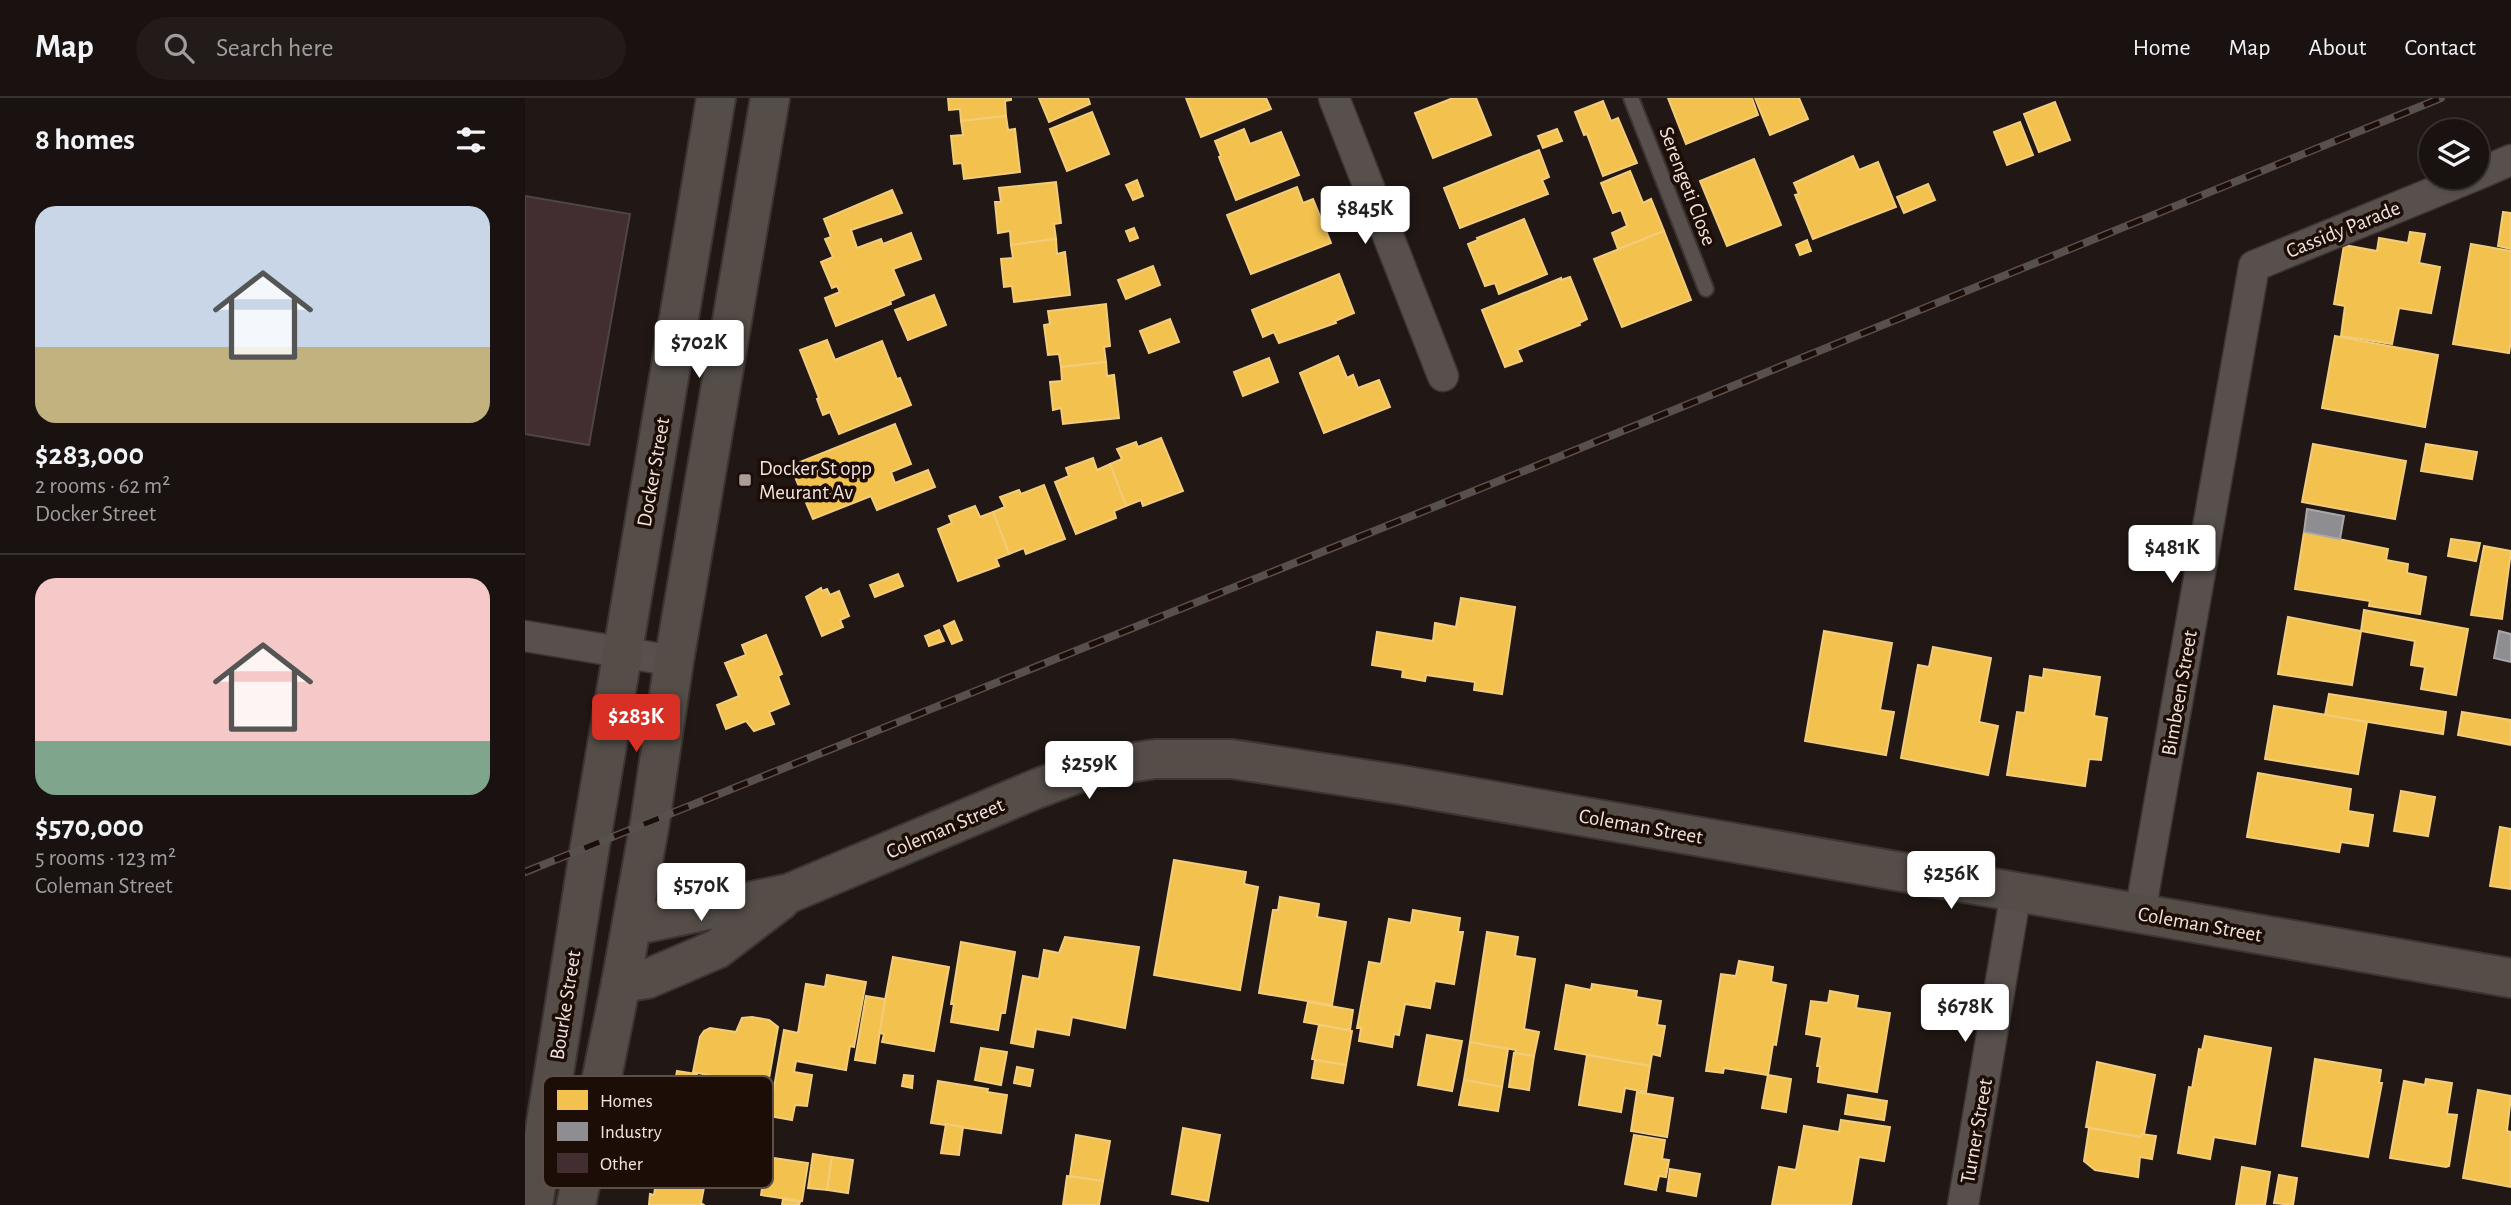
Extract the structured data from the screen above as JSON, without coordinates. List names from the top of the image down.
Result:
{
  "streets": {
    "main road": ["Docker Street", "Coleman Street", "Bourke Street"],
    "street": ["Cassidy Parade", "Bimbeen Street", "Turner Street"],
    "lane": ["Serengeti Close"]
  },
  "crossings": [
    ["Cassidy Parade", "Bimbeen Street"],
    ["Docker Street", "Bourke Street"],
    ["Bimbeen Street", "Coleman Street"],
    ["Coleman Street", "Turner Street"]
  ],
  "places": {
    "transit": ["Docker St opp Meurant Av"]
  },
  "legend": ["Homes", "Industry", "Other"],
  "page": {
    "header": "Map",
    "search": "Search here",
    "nav": [
      "Home",
      "Map",
      "About",
      "Contact"
    ],
    "heading": "8 homes",
    "list": [
      {
        "name": "$283,000",
        "note": "2 rooms · 62 m² · Docker Street"
      },
      {
        "name": "$570,000",
        "note": "5 rooms · 123 m² · Coleman Street"
      }
    ],
    "price": [
      "$845K",
      "$702K",
      "$481K",
      "$283K",
      "$259K",
      "$256K",
      "$570K",
      "$678K"
    ]
  }
}
